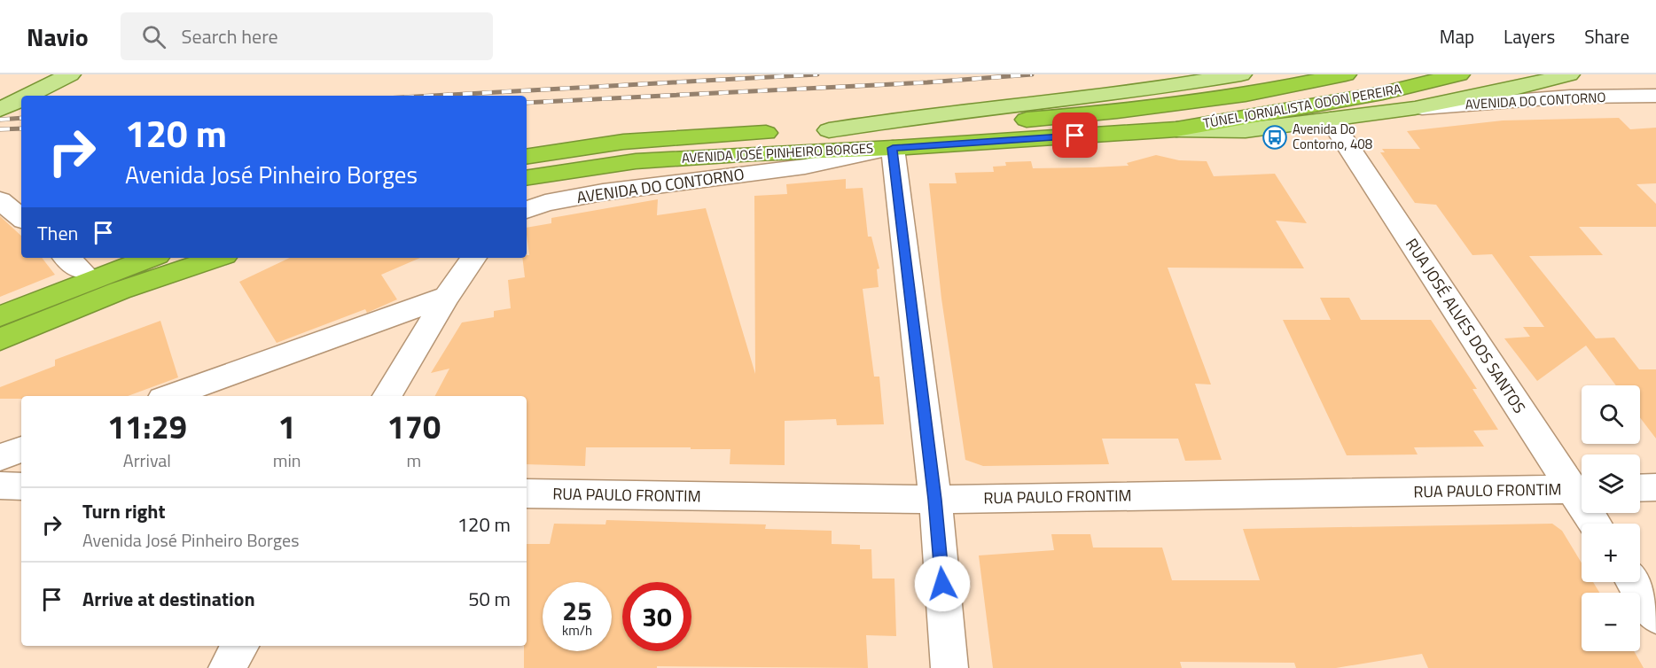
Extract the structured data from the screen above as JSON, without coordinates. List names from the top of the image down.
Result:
{
  "streets": {
    "highway": ["TÚNEL JORNALISTA ODON PEREIRA", "AVENIDA JOSÉ PINHEIRO BORGES"],
    "street": ["AVENIDA DO CONTORNO", "RUA JOSÉ ALVES DOS SANTOS", "RUA PAULO FRONTIM"]
  },
  "crossings": [
    ["AVENIDA DO CONTORNO", "AVENIDA JOSÉ PINHEIRO BORGES"],
    ["TÚNEL JORNALISTA ODON PEREIRA", "AVENIDA JOSÉ PINHEIRO BORGES"],
    ["AVENIDA JOSÉ PINHEIRO BORGES", "RUA JOSÉ ALVES DOS SANTOS"],
    ["RUA JOSÉ ALVES DOS SANTOS", "RUA PAULO FRONTIM"]
  ],
  "places": {
    "bus stop": ["Avenida Do Contorno, 408"]
  },
  "page": {
    "header": "Navio",
    "search": "Search here",
    "nav": ["Map", "Layers", "Share"],
    "turn": ["120 m", "Avenida José Pinheiro Borges"],
    "then": "Then",
    "map_buttons": ["+", "−"],
    "eta": [
      "11:29",
      "Arrival",
      "1",
      "min",
      "170",
      "m"
    ],
    "list": [
      {
        "name": "Turn right",
        "note": "Avenida José Pinheiro Borges",
        "value": "120 m"
      },
      {
        "name": "Arrive at destination",
        "value": "50 m"
      }
    ],
    "speed": "25 km/h",
    "limit": "30"
  }
}
